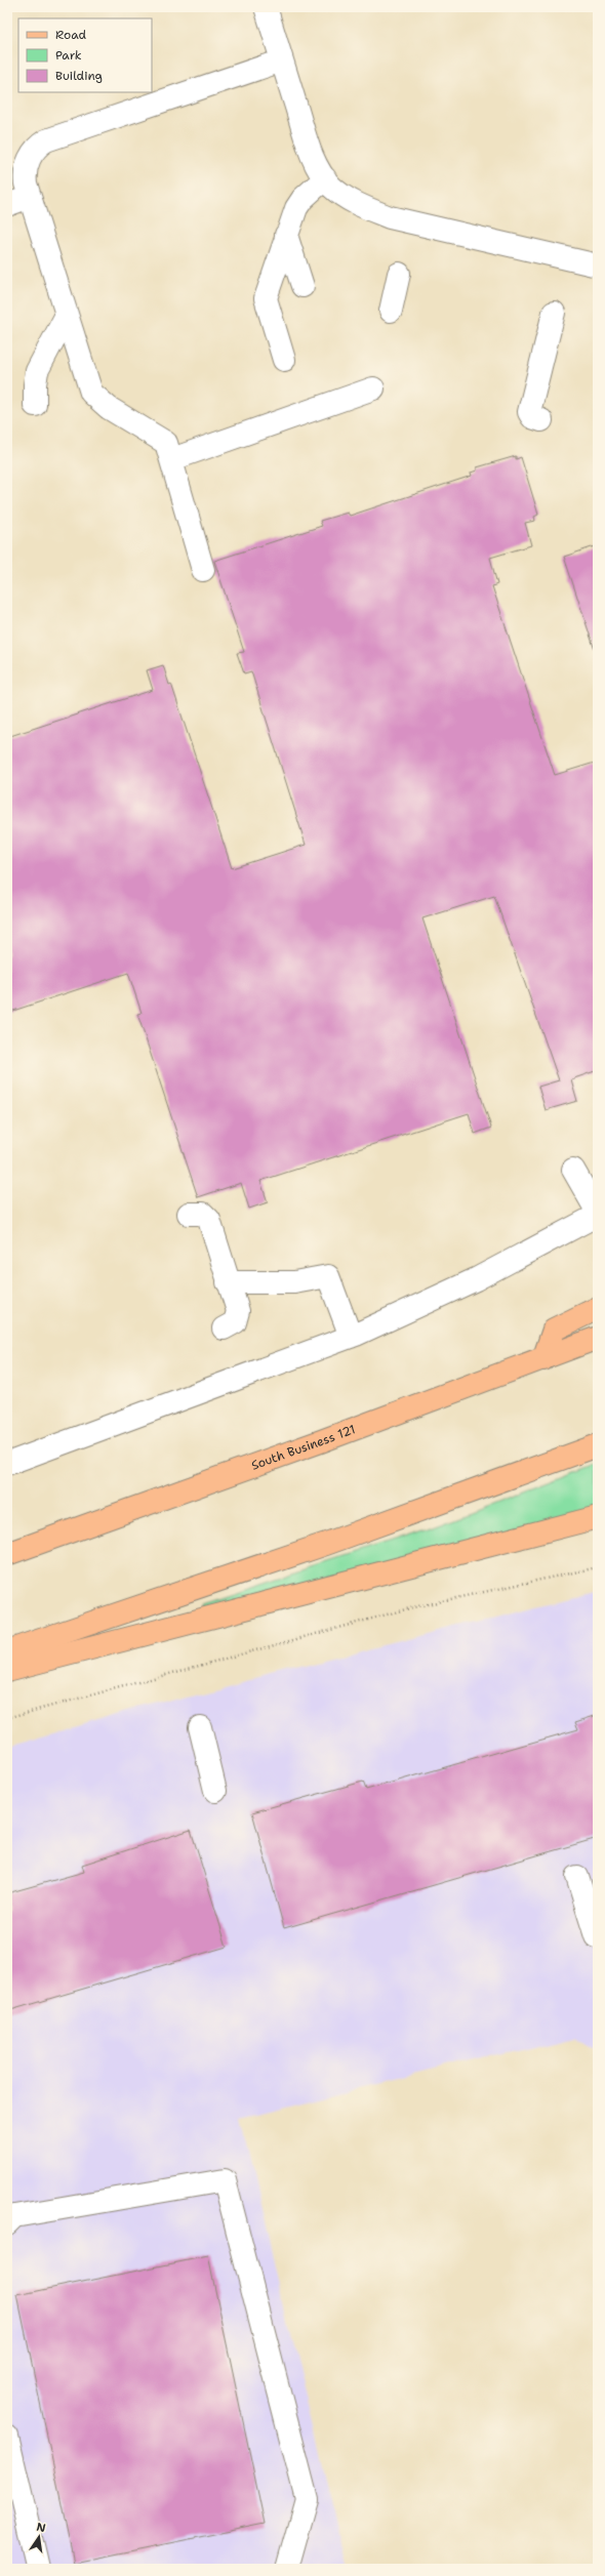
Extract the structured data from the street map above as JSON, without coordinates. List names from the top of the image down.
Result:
{
  "streets": {
    "main road": ["South Business 121"]
  },
  "legend": ["Road", "Park", "Building"],
  "north": "top"
}
